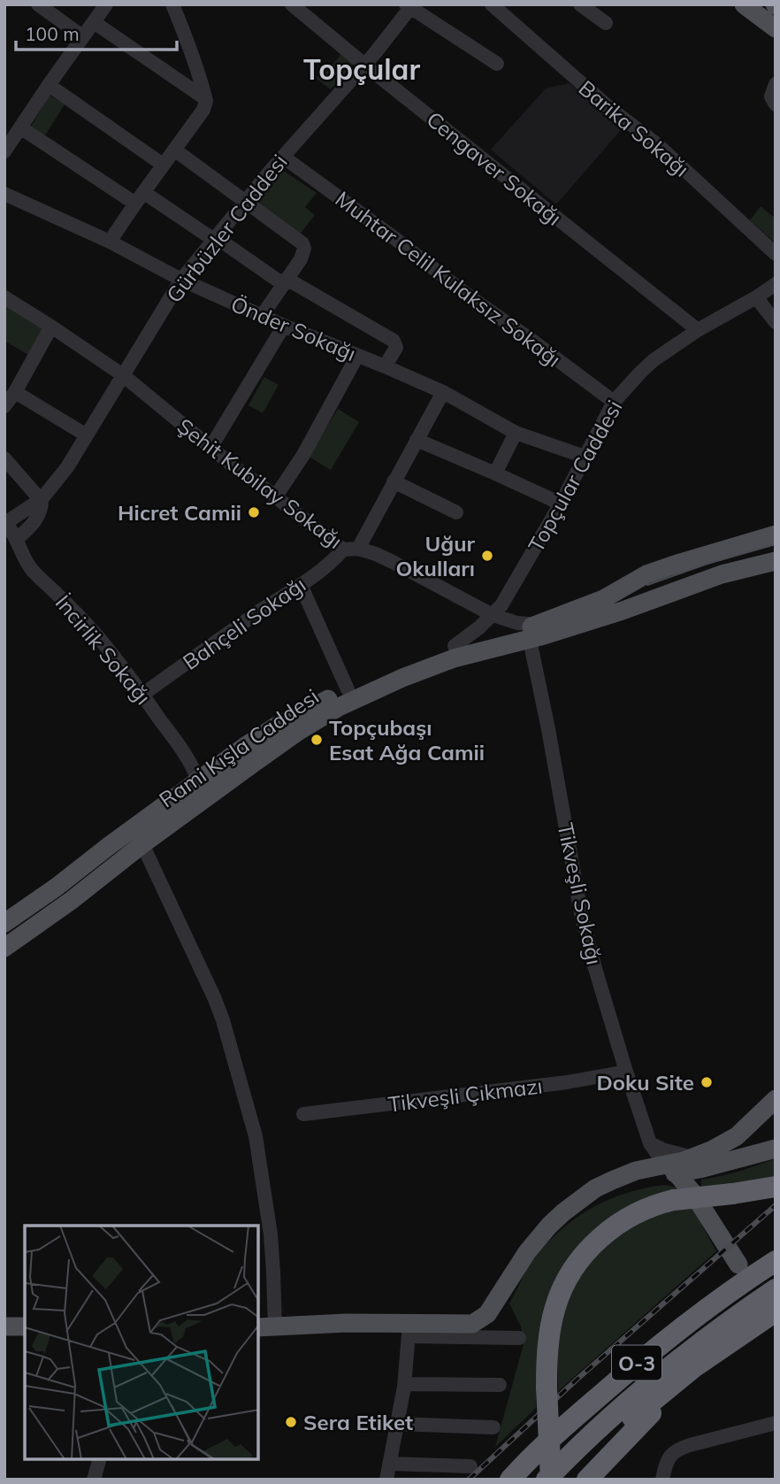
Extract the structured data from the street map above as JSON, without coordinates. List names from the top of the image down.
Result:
{
  "streets": {
    "highway": ["O-3"],
    "main road": ["Rami Kışla Caddesi"],
    "street": [
      "Barika Sokağı",
      "Cengaver Sokağı",
      "Gürbüzler Caddesi",
      "Muhtar Celil Kulaksız Sokağı",
      "Önder Sokağı",
      "Topçular Caddesi",
      "Şehit Kubilay Sokağı",
      "Bahçeli Sokağı",
      "İncirlik Sokağı",
      "Tikveşli Sokağı",
      "Tikveşli Çıkmazı"
    ]
  },
  "crossings": [
    ["Cengaver Sokağı", "Gürbüzler Caddesi"],
    ["Cengaver Sokağı", "Topçular Caddesi"],
    ["Gürbüzler Caddesi", "Muhtar Celil Kulaksız Sokağı"],
    ["Gürbüzler Caddesi", "Önder Sokağı"],
    ["Gürbüzler Caddesi", "Şehit Kubilay Sokağı"],
    ["Muhtar Celil Kulaksız Sokağı", "Topçular Caddesi"],
    ["Önder Sokağı", "Topçular Caddesi"],
    ["Topçular Caddesi", "Şehit Kubilay Sokağı"],
    ["Topçular Caddesi", "Rami Kışla Caddesi"],
    ["Şehit Kubilay Sokağı", "Bahçeli Sokağı"],
    ["Şehit Kubilay Sokağı", "Rami Kışla Caddesi"],
    ["Şehit Kubilay Sokağı", "Tikveşli Sokağı"],
    ["Bahçeli Sokağı", "İncirlik Sokağı"],
    ["İncirlik Sokağı", "Rami Kışla Caddesi"],
    ["Rami Kışla Caddesi", "Tikveşli Sokağı"],
    ["Tikveşli Sokağı", "Tikveşli Çıkmazı"]
  ],
  "districts": ["Topçular"],
  "places": [
    "Hicret Camii",
    "Uğur Okulları",
    "Topçubaşı Esat Ağa Camii",
    "Doku Site",
    "Sera Etiket"
  ],
  "scale_bar": "100 m"
}
